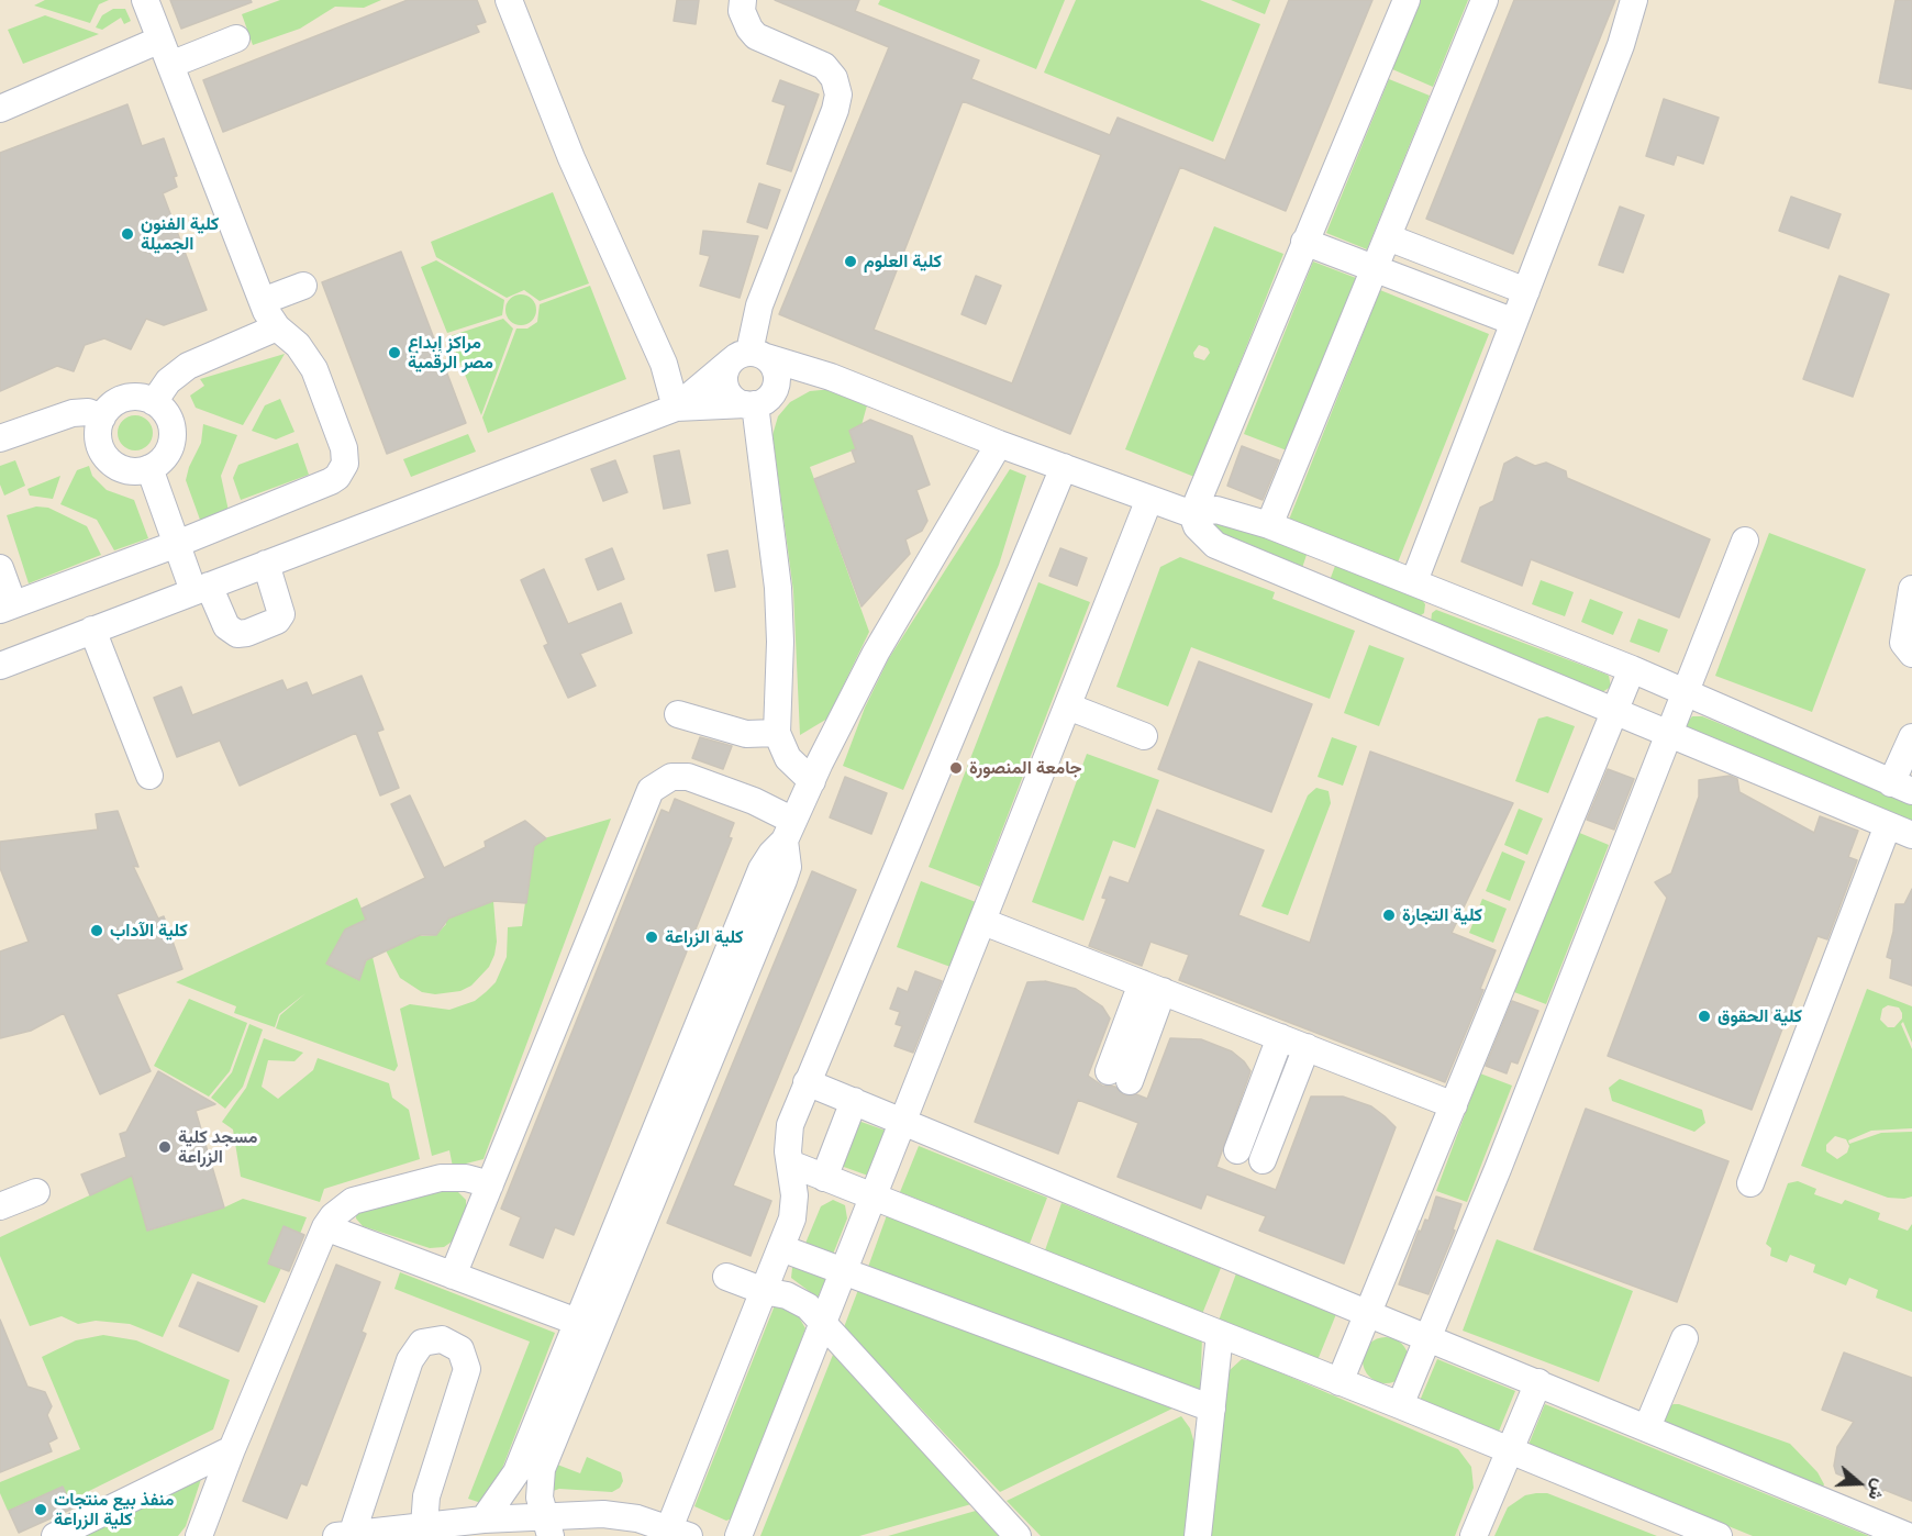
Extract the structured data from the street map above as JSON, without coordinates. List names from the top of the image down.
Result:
{
  "places": [
    "كلية الفنون الجميلة",
    "كلية العلوم",
    "مراكز إبداع مصر الرقمية",
    "جامعة المنصورة",
    "كلية التجارة",
    "كلية الآداب",
    "كلية الزراعة",
    "كلية الحقوق",
    "مسجد كلية الزراعة",
    "منفذ بيع منتجات كلية الزراعة"
  ],
  "north": "right"
}
